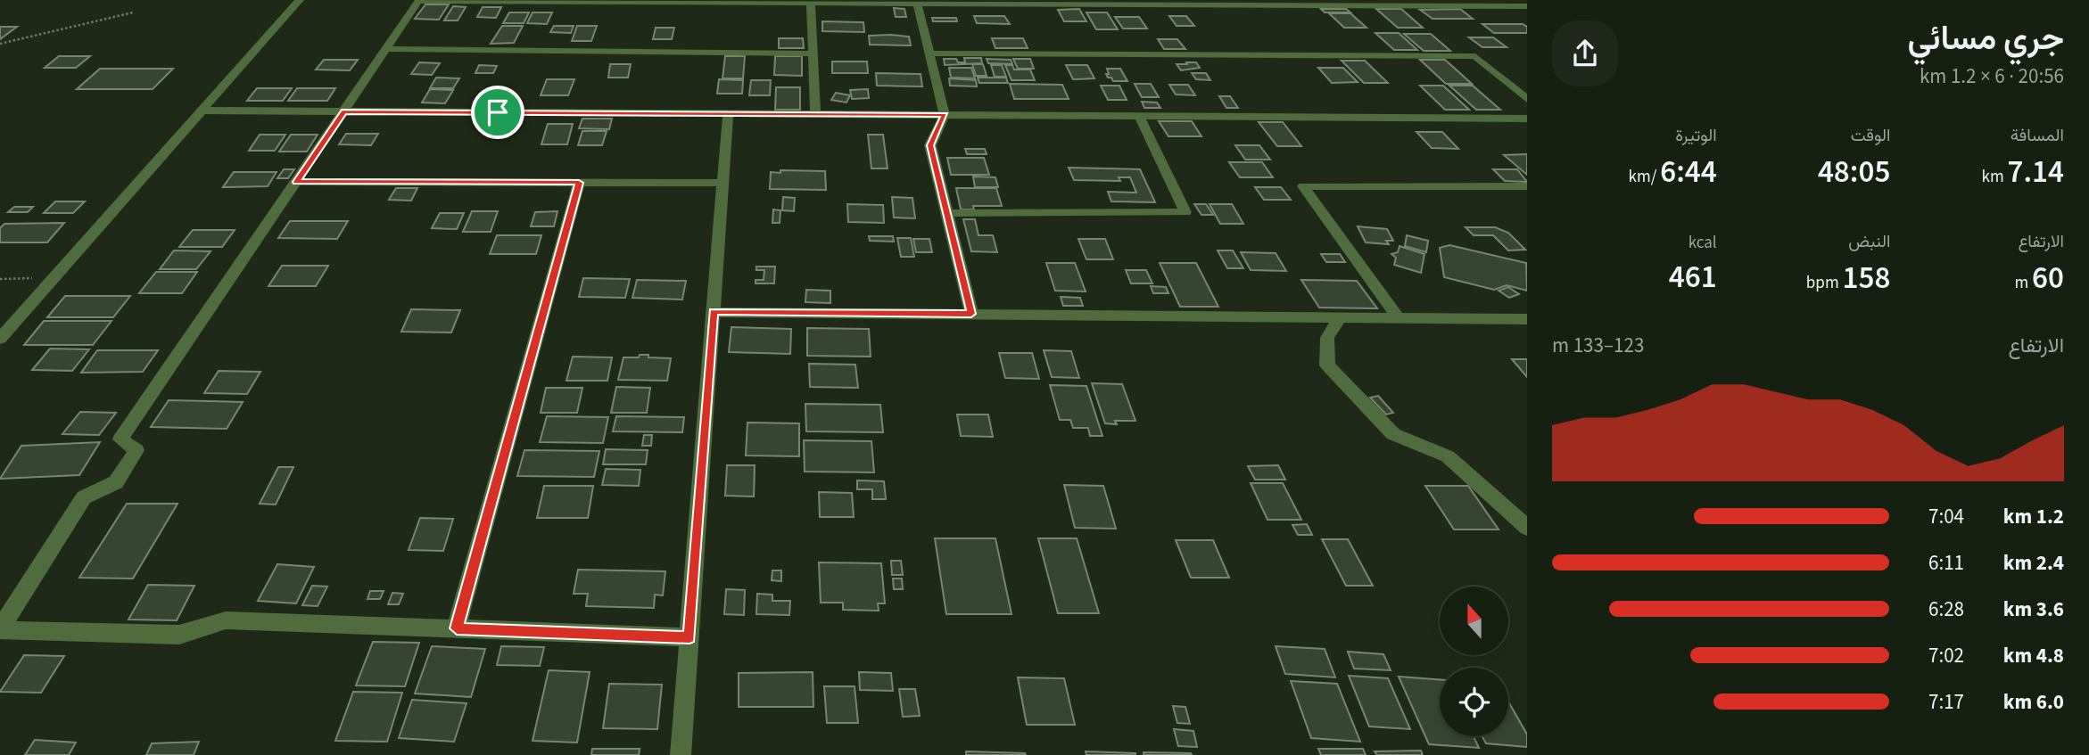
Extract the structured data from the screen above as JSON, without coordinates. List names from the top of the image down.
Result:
{
  "north": "top",
  "page": {
    "heading": ["جري مسائي", "20:56 · 6 × 1.2 km"],
    "stats": [
      ["المسافة", "7.14 km"],
      ["الوقت", "48:05"],
      ["الوتيرة", "6:44 /km"],
      ["الارتفاع", "60 m"],
      ["النبض", "158 bpm"],
      ["kcal", "461"]
    ],
    "chart": ["الارتفاع", "123–133 m"],
    "list": [
      {
        "name": "1.2 km",
        "note": "7:04"
      },
      {
        "name": "2.4 km",
        "note": "6:11"
      },
      {
        "name": "3.6 km",
        "note": "6:28"
      },
      {
        "name": "4.8 km",
        "note": "7:02"
      },
      {
        "name": "6.0 km",
        "note": "7:17"
      }
    ]
  }
}
